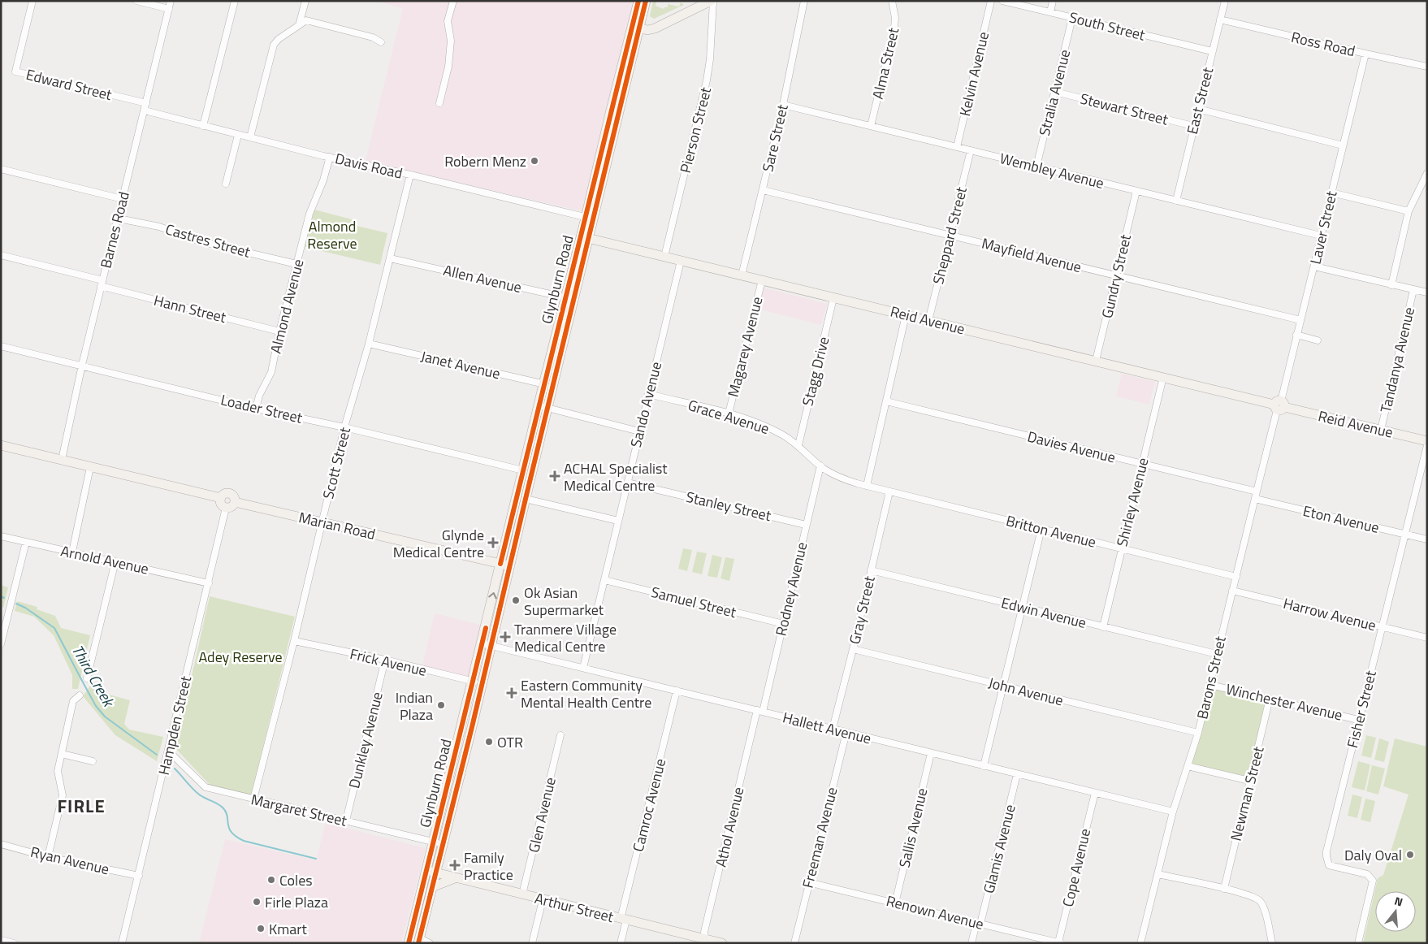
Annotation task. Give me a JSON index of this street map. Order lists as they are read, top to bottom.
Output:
{
  "streets": {
    "street": [
      "South Street",
      "Ross Road",
      "Alma Street",
      "Kelvin Avenue",
      "Edward Street",
      "Stralia Avenue",
      "East Street",
      "Stewart Street",
      "Pierson Street",
      "Sare Street",
      "Davis Road",
      "Wembley Avenue",
      "Laver Street",
      "Barnes Road",
      "Sheppard Street",
      "Castres Street",
      "Mayfield Avenue",
      "Gundry Street",
      "Allen Avenue",
      "Glynburn Road",
      "Almond Avenue",
      "Hann Street",
      "Reid Avenue",
      "Magarey Avenue",
      "Tandanya Avenue",
      "Janet Avenue",
      "Stagg Drive",
      "Sando Avenue",
      "Loader Street",
      "Grace Avenue",
      "Davies Avenue",
      "Scott Street",
      "Shirley Avenue",
      "Stanley Street",
      "Eton Avenue",
      "Marian Road",
      "Britton Avenue",
      "Arnold Avenue",
      "Rodney Avenue",
      "Samuel Street",
      "Gray Street",
      "Edwin Avenue",
      "Harrow Avenue",
      "Frick Avenue",
      "Barons Street",
      "John Avenue",
      "Winchester Avenue",
      "Fisher Street",
      "Hampden Street",
      "Hallett Avenue",
      "Dunkley Avenue",
      "Newman Street",
      "Camroc Avenue",
      "Margaret Street",
      "Glen Avenue",
      "Athol Avenue",
      "Sallis Avenue",
      "Freeman Avenue",
      "Glamis Avenue",
      "Ryan Avenue",
      "Cope Avenue",
      "Arthur Street",
      "Renown Avenue"
    ]
  },
  "crossings": [
    ["South Street", "Stralia Avenue"],
    ["South Street", "East Street"],
    ["Ross Road", "East Street"],
    ["Ross Road", "Laver Street"],
    ["Alma Street", "Wembley Avenue"],
    ["Kelvin Avenue", "Wembley Avenue"],
    ["Edward Street", "Barnes Road"],
    ["Stralia Avenue", "Stewart Street"],
    ["Stralia Avenue", "Wembley Avenue"],
    ["East Street", "Stewart Street"],
    ["East Street", "Wembley Avenue"],
    ["Pierson Street", "Reid Avenue"],
    ["Sare Street", "Wembley Avenue"],
    ["Sare Street", "Mayfield Avenue"],
    ["Sare Street", "Reid Avenue"],
    ["Davis Road", "Barnes Road"],
    ["Davis Road", "Glynburn Road"],
    ["Davis Road", "Almond Avenue"],
    ["Davis Road", "Scott Street"],
    ["Wembley Avenue", "Laver Street"],
    ["Wembley Avenue", "Sheppard Street"],
    ["Wembley Avenue", "Gundry Street"],
    ["Laver Street", "Mayfield Avenue"],
    ["Laver Street", "Reid Avenue"],
    ["Laver Street", "Barons Street"],
    ["Barnes Road", "Castres Street"],
    ["Barnes Road", "Hann Street"],
    ["Barnes Road", "Loader Street"],
    ["Sheppard Street", "Mayfield Avenue"],
    ["Sheppard Street", "Reid Avenue"],
    ["Castres Street", "Almond Avenue"],
    ["Mayfield Avenue", "Gundry Street"],
    ["Gundry Street", "Reid Avenue"],
    ["Allen Avenue", "Glynburn Road"],
    ["Allen Avenue", "Scott Street"],
    ["Glynburn Road", "Reid Avenue"],
    ["Glynburn Road", "Janet Avenue"],
    ["Glynburn Road", "Loader Street"],
    ["Glynburn Road", "Marian Road"],
    ["Glynburn Road", "Frick Avenue"],
    ["Glynburn Road", "Hallett Avenue"],
    ["Glynburn Road", "Margaret Street"],
    ["Glynburn Road", "Arthur Street"],
    ["Almond Avenue", "Hann Street"],
    ["Almond Avenue", "Loader Street"],
    ["Reid Avenue", "Magarey Avenue"],
    ["Reid Avenue", "Tandanya Avenue"],
    ["Reid Avenue", "Stagg Drive"],
    ["Reid Avenue", "Sando Avenue"],
    ["Reid Avenue", "Shirley Avenue"],
    ["Reid Avenue", "Barons Street"],
    ["Magarey Avenue", "Grace Avenue"],
    ["Janet Avenue", "Scott Street"],
    ["Stagg Drive", "Grace Avenue"],
    ["Sando Avenue", "Grace Avenue"],
    ["Sando Avenue", "Stanley Street"],
    ["Sando Avenue", "Samuel Street"],
    ["Sando Avenue", "Hallett Avenue"],
    ["Loader Street", "Scott Street"],
    ["Grace Avenue", "Britton Avenue"],
    ["Grace Avenue", "Rodney Avenue"],
    ["Davies Avenue", "Shirley Avenue"],
    ["Davies Avenue", "Eton Avenue"],
    ["Davies Avenue", "Barons Street"],
    ["Scott Street", "Marian Road"],
    ["Scott Street", "Frick Avenue"],
    ["Scott Street", "Margaret Street"],
    ["Shirley Avenue", "Britton Avenue"],
    ["Shirley Avenue", "Edwin Avenue"],
    ["Stanley Street", "Rodney Avenue"],
    ["Eton Avenue", "Barons Street"],
    ["Eton Avenue", "Fisher Street"],
    ["Marian Road", "Hampden Street"],
    ["Britton Avenue", "Gray Street"],
    ["Britton Avenue", "Barons Street"],
    ["Arnold Avenue", "Hampden Street"],
    ["Rodney Avenue", "Samuel Street"],
    ["Rodney Avenue", "Hallett Avenue"],
    ["Rodney Avenue", "Athol Avenue"],
    ["Gray Street", "Edwin Avenue"],
    ["Gray Street", "John Avenue"],
    ["Gray Street", "Hallett Avenue"],
    ["Edwin Avenue", "Barons Street"],
    ["Harrow Avenue", "Barons Street"],
    ["Harrow Avenue", "Fisher Street"],
    ["Frick Avenue", "Dunkley Avenue"],
    ["Barons Street", "John Avenue"],
    ["Barons Street", "Winchester Avenue"],
    ["Barons Street", "Hallett Avenue"],
    ["Winchester Avenue", "Fisher Street"],
    ["Winchester Avenue", "Newman Street"],
    ["Hampden Street", "Margaret Street"],
    ["Hampden Street", "Ryan Avenue"],
    ["Hallett Avenue", "Camroc Avenue"],
    ["Hallett Avenue", "Athol Avenue"],
    ["Hallett Avenue", "Sallis Avenue"],
    ["Hallett Avenue", "Freeman Avenue"],
    ["Hallett Avenue", "Glamis Avenue"],
    ["Hallett Avenue", "Cope Avenue"],
    ["Dunkley Avenue", "Margaret Street"],
    ["Camroc Avenue", "Arthur Street"],
    ["Glen Avenue", "Arthur Street"],
    ["Athol Avenue", "Arthur Street"],
    ["Sallis Avenue", "Renown Avenue"],
    ["Freeman Avenue", "Renown Avenue"],
    ["Glamis Avenue", "Renown Avenue"],
    ["Cope Avenue", "Renown Avenue"]
  ],
  "districts": ["FIRLE"],
  "water": ["Third Creek"],
  "parks": ["Almond Reserve", "Adey Reserve"],
  "places": {
    "other": [
      "Robern Menz",
      "Ok Asian Supermarket",
      "Indian Plaza",
      "OTR",
      "Daly Oval",
      "Coles",
      "Firle Plaza",
      "Kmart"
    ],
    "health": [
      "ACHAL Specialist Medical Centre",
      "Glynde Medical Centre",
      "Tranmere Village Medical Centre",
      "Eastern Community Mental Health Centre",
      "Family Practice"
    ]
  },
  "north": "top"
}
